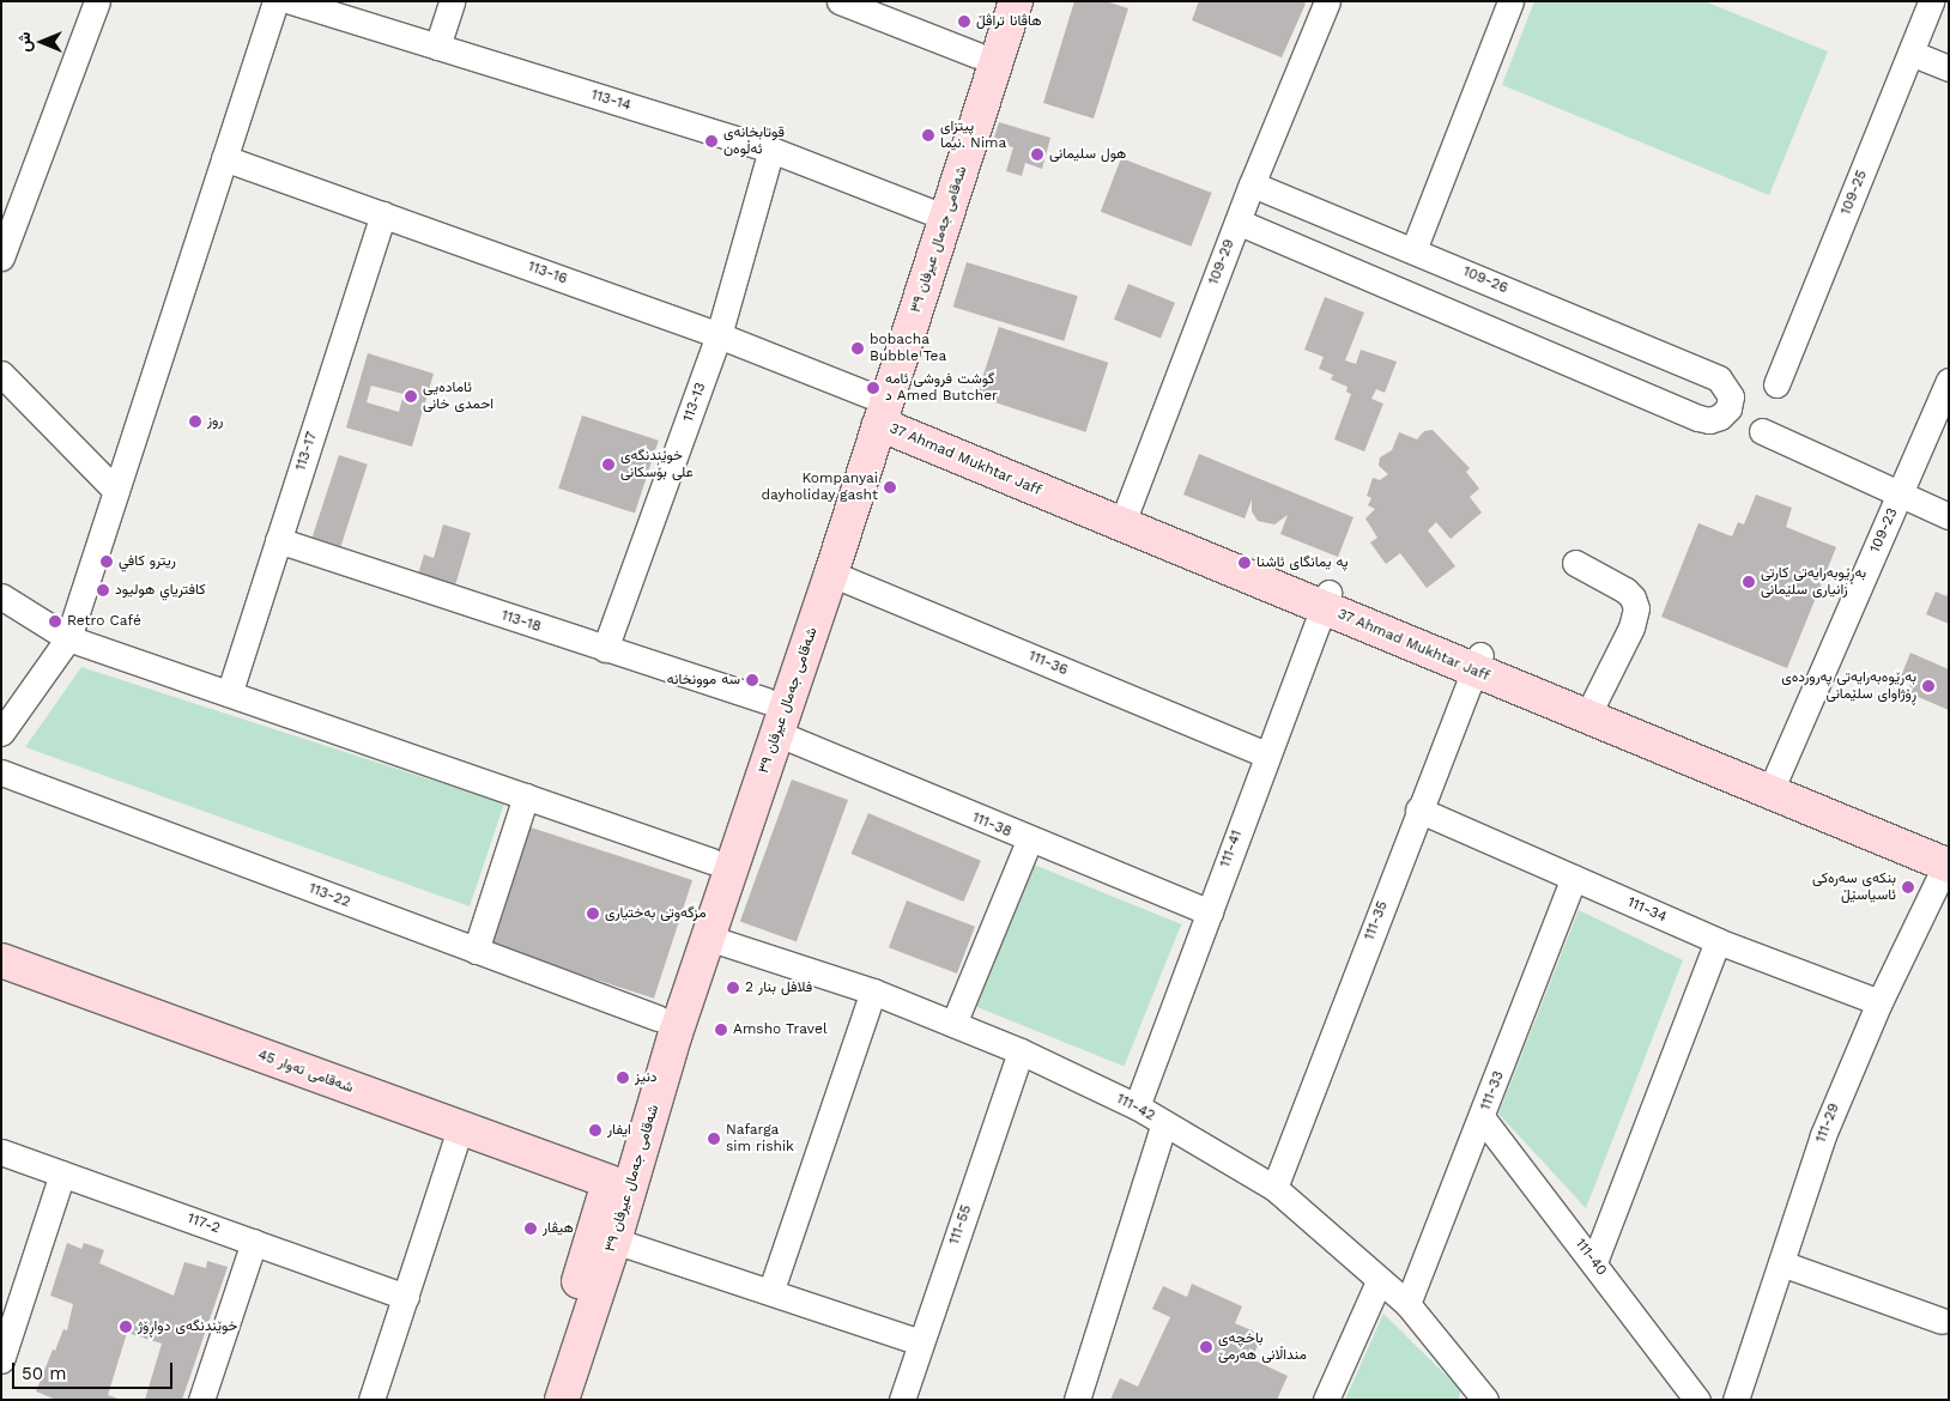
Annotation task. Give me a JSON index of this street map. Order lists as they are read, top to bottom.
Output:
{
  "streets": {
    "main road": ["شەقامی جەمال عیرفان ٣٩", "37 Ahmad Mukhtar Jaff", "شەقامی تەوار 45"],
    "street": [
      "113-14",
      "109-25",
      "109-29",
      "113-16",
      "109-26",
      "113-13",
      "113-17",
      "109-23",
      "113-18",
      "111-36",
      "111-38",
      "111-41",
      "113-22",
      "111-34",
      "111-35",
      "111-33",
      "111-42",
      "111-29",
      "117-2",
      "111-55",
      "111-40"
    ]
  },
  "crossings": [
    ["113-14", "شەقامی جەمال عیرفان ٣٩"],
    ["113-14", "113-13"],
    ["شەقامی جەمال عیرفان ٣٩", "113-16"],
    ["شەقامی جەمال عیرفان ٣٩", "37 Ahmad Mukhtar Jaff"],
    ["شەقامی جەمال عیرفان ٣٩", "113-18"],
    ["شەقامی جەمال عیرفان ٣٩", "111-36"],
    ["شەقامی جەمال عیرفان ٣٩", "111-38"],
    ["شەقامی جەمال عیرفان ٣٩", "113-22"],
    ["شەقامی جەمال عیرفان ٣٩", "شەقامی تەوار 45"],
    ["شەقامی جەمال عیرفان ٣٩", "111-42"],
    ["109-29", "109-26"],
    ["109-29", "37 Ahmad Mukhtar Jaff"],
    ["113-16", "113-13"],
    ["113-16", "113-17"],
    ["113-16", "37 Ahmad Mukhtar Jaff"],
    ["113-13", "113-18"],
    ["113-17", "113-18"],
    ["37 Ahmad Mukhtar Jaff", "109-23"],
    ["37 Ahmad Mukhtar Jaff", "111-41"],
    ["37 Ahmad Mukhtar Jaff", "111-35"],
    ["37 Ahmad Mukhtar Jaff", "111-29"],
    ["111-36", "111-41"],
    ["111-38", "111-41"],
    ["111-41", "111-42"],
    ["111-34", "111-35"],
    ["111-34", "111-33"],
    ["111-34", "111-29"],
    ["111-35", "111-42"],
    ["111-33", "111-42"],
    ["111-33", "111-40"],
    ["111-42", "111-55"]
  ],
  "places": [
    "هاڤانا تراڤڵ",
    "پیتزای نیما. Nima",
    "قوتابخانەی ئەڵوەن",
    "هول سليمانى",
    "bobacha Bubble Tea",
    "گوشت فروشی ئامه د Amed Butcher",
    "ئامادەیی احمدی خانی",
    "روز",
    "خوێندنگەی علی بۆسکانی",
    "Kompanyai dayholiday gasht",
    "ريترو كافي",
    "په یمانگای ئاشنا",
    "بەڕێوبەرایەتی کارتی زانیاری سلێمانی",
    "كافترياي هوليود",
    "Retro Café",
    "سه موونخانه",
    "بەڕێوەبەرایەتی پەروردەی ڕۆژاوای سلێمانی",
    "بنکەی سەرەکی ئاسیاسێڵ",
    "مزگەوتی بەختیاری",
    "فلافل بنار 2",
    "Amsho Travel",
    "دنيز",
    "ايفار",
    "Nafarga sim rishik",
    "هيڤار",
    "خوێندنگەی دواڕۆژ",
    "باخچەی منداڵانی هەرمێ"
  ],
  "scale_bar": "50 m",
  "north": "left"
}
